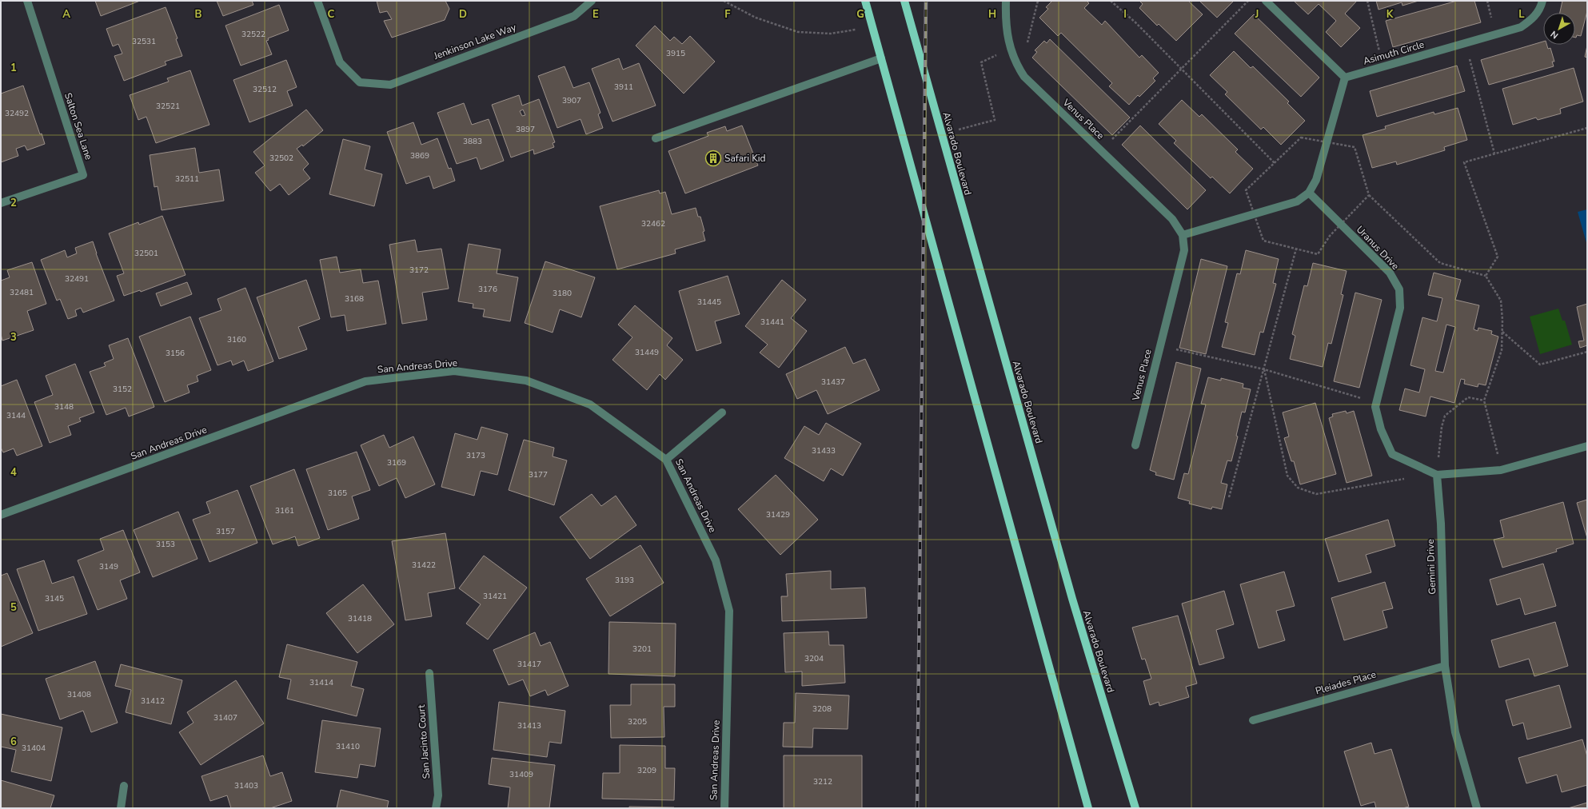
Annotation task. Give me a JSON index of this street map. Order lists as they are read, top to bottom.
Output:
{
  "streets": {
    "main road": ["Alvarado Boulevard"],
    "street": [
      "Jenkinson Lake Way",
      "Asimuth Circle",
      "Venus Place",
      "Salton Sea Lane",
      "Uranus Drive",
      "San Andreas Drive",
      "Gemini Drive",
      "Pleiades Place",
      "San Jacinto Court"
    ]
  },
  "crossings": [
    ["Uranus Drive", "Gemini Drive"],
    ["Gemini Drive", "Pleiades Place"]
  ],
  "places": {
    "building": ["Safari Kid"]
  },
  "house_numbers": [
    "32522",
    "32531",
    "3915",
    "3911",
    "32512",
    "3907",
    "32521",
    "32492",
    "3897",
    "3883",
    "3869",
    "32502",
    "32511",
    "32462",
    "32501",
    "3172",
    "32491",
    "3176",
    "32481",
    "3180",
    "3168",
    "31445",
    "31441",
    "3160",
    "31449",
    "3156",
    "31437",
    "3152",
    "3148",
    "3144",
    "31433",
    "3173",
    "3169",
    "3177",
    "3165",
    "3161",
    "31429",
    "3157",
    "3153",
    "31422",
    "3149",
    "3193",
    "31421",
    "3145",
    "31418",
    "3201",
    "3204",
    "31417",
    "31414",
    "31408",
    "31412",
    "3208",
    "31407",
    "3205",
    "31413",
    "31410",
    "31404",
    "3209",
    "31409",
    "3212",
    "31403"
  ],
  "north": "bottom left",
  "grid": {
    "columns": [
      "A",
      "B",
      "C",
      "D",
      "E",
      "F",
      "G",
      "H",
      "I",
      "J",
      "K",
      "L"
    ],
    "rows": [
      "1",
      "2",
      "3",
      "4",
      "5",
      "6"
    ]
  }
}
